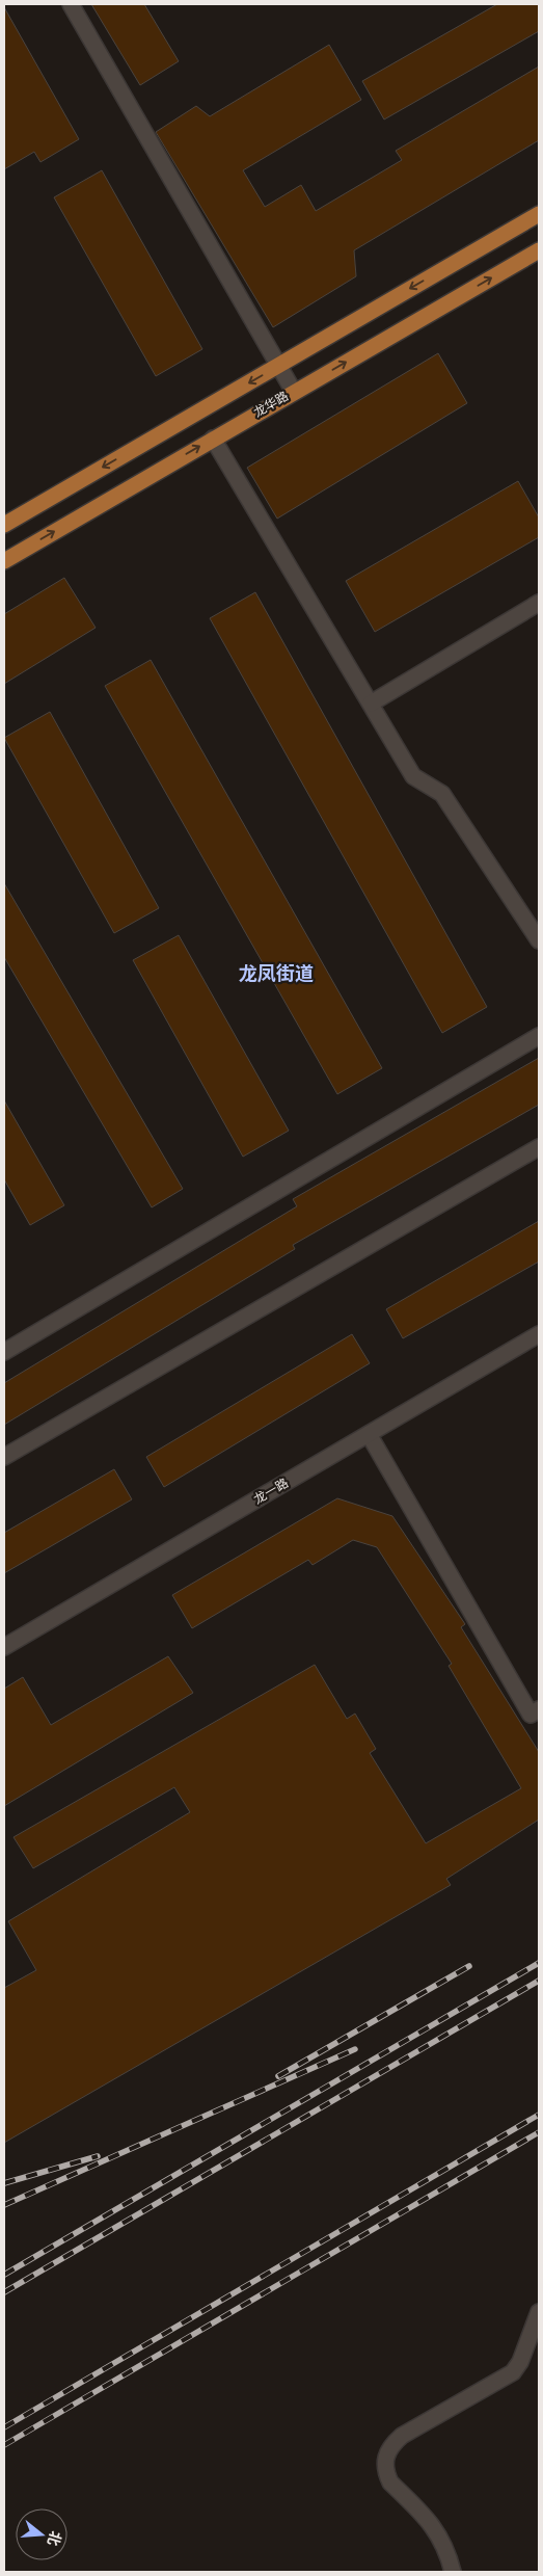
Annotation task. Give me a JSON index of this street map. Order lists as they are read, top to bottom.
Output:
{
  "streets": {
    "main road": ["龙华路"],
    "street": ["龙一路"]
  },
  "districts": ["龙凤街道"],
  "north": "right"
}
